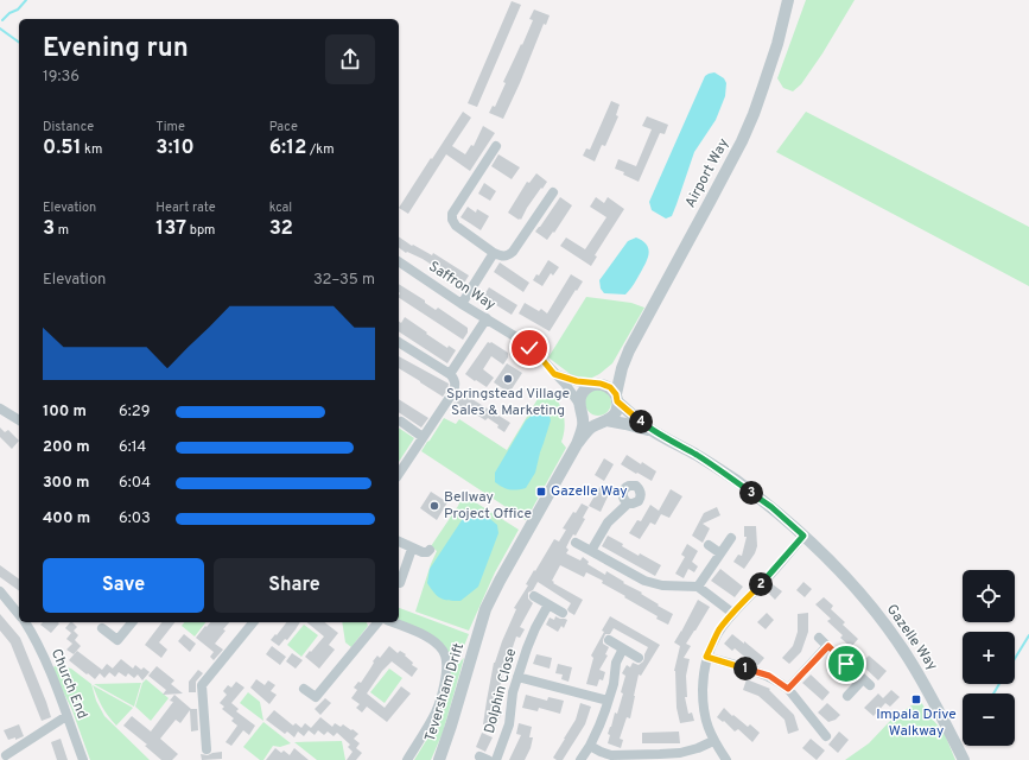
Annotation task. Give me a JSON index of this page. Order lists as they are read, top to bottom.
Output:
{
  "streets": {
    "street": [
      "Airport Way",
      "Saffron Way",
      "Gazelle Way",
      "Church End",
      "Dolphin Close",
      "Teversham Drift"
    ]
  },
  "crossings": [
    ["Airport Way", "Saffron Way"],
    ["Airport Way", "Gazelle Way"],
    ["Saffron Way", "Gazelle Way"]
  ],
  "places": {
    "other": ["Springstead Village Sales & Marketing", "Bellway Project Office"],
    "transit": ["Gazelle Way", "Impala Drive Walkway"]
  },
  "page": {
    "heading": ["Evening run", "19:36"],
    "stats": [
      ["Distance", "0.51 km"],
      ["Time", "3:10"],
      ["Pace", "6:12 /km"],
      ["Elevation", "3 m"],
      ["Heart rate", "137 bpm"],
      ["kcal", "32"]
    ],
    "chart": ["Elevation", "32–35 m"],
    "list": [
      {
        "name": "100 m",
        "note": "6:29"
      },
      {
        "name": "200 m",
        "note": "6:14"
      },
      {
        "name": "300 m",
        "note": "6:04"
      },
      {
        "name": "400 m",
        "note": "6:03"
      }
    ],
    "pins": [
      "4",
      "3",
      "2",
      "1"
    ],
    "buttons": ["Save", "Share"],
    "map_buttons": ["+", "−"]
  }
}
